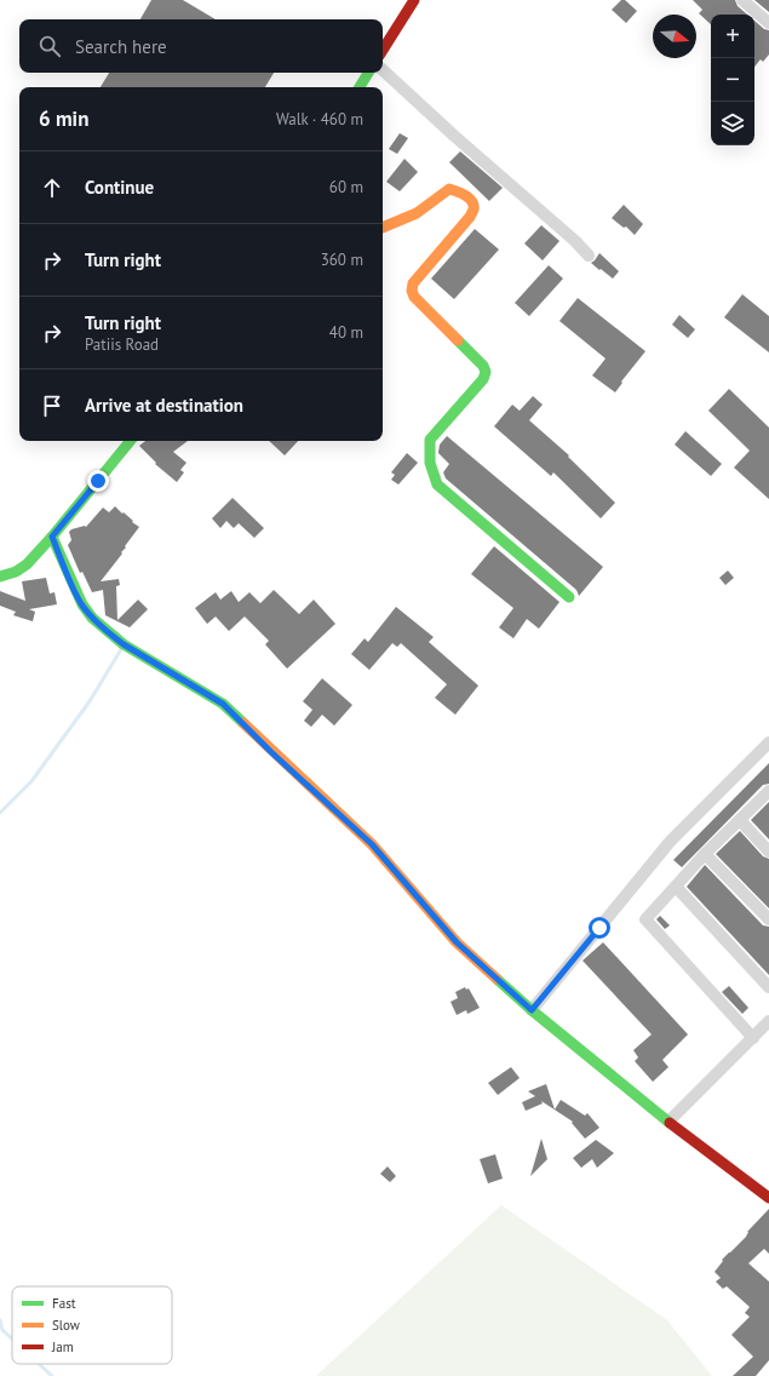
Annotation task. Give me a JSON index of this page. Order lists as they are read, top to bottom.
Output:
{
  "legend": ["Fast", "Slow", "Jam"],
  "north": "right",
  "page": {
    "map_buttons": ["+", "−"],
    "search": "Search here",
    "heading": ["6 min", "Walk · 460 m"],
    "list": [
      ["Continue", "60 m"],
      ["Turn right", "360 m"],
      ["Turn right", "Patiis Road", "40 m"],
      "Arrive at destination"
    ]
  }
}
